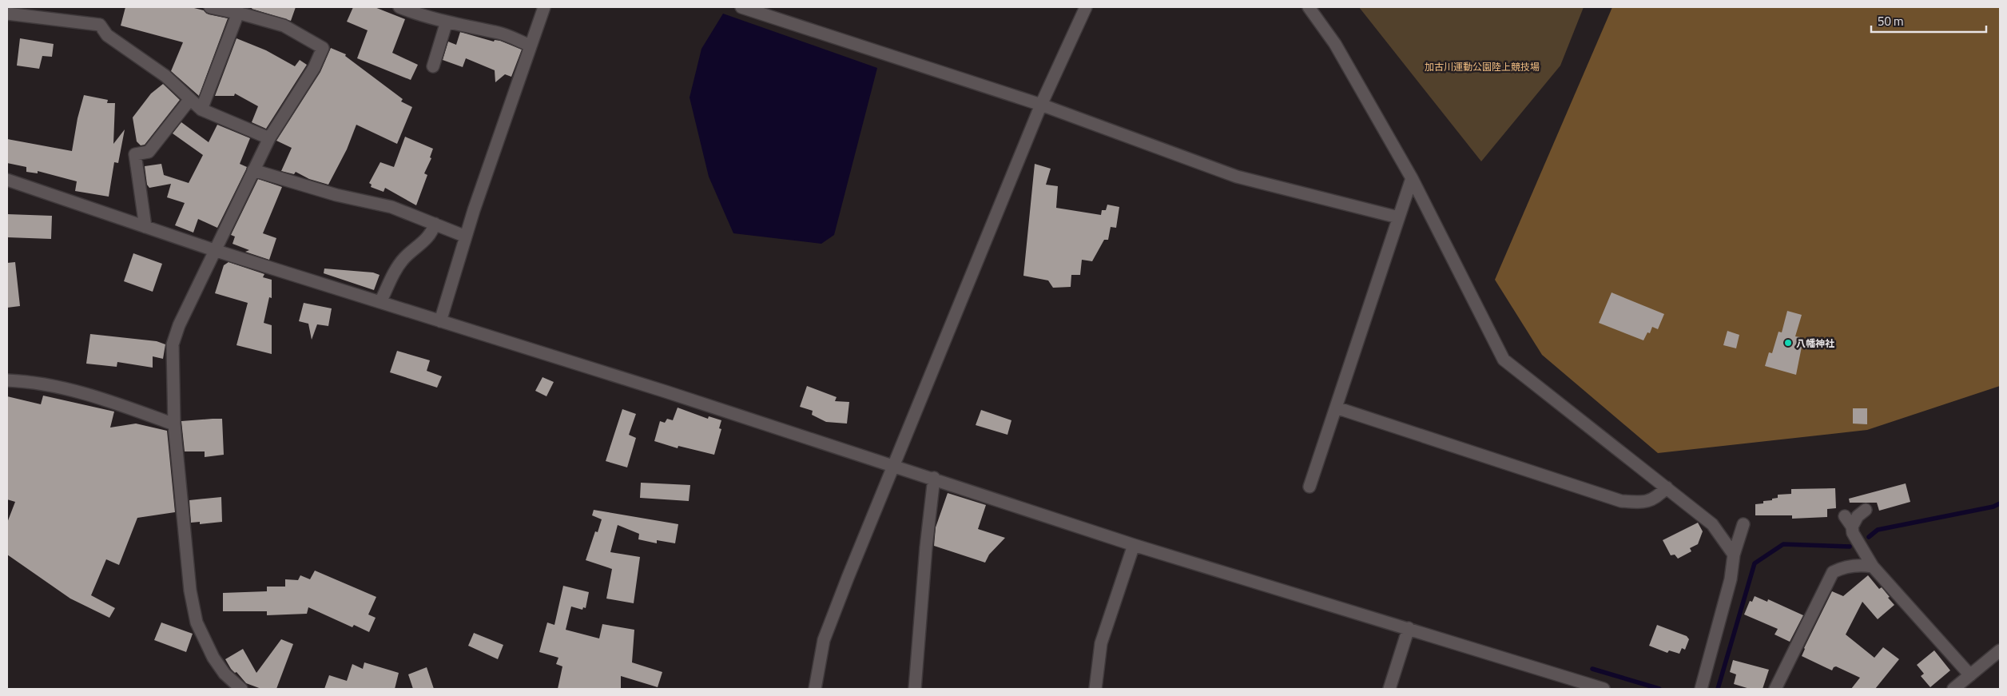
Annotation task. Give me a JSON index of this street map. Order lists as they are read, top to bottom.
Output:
{
  "parks": ["加古川運動公園陸上競技場"],
  "places": ["八幡神社"],
  "scale_bar": "50 m"
}
